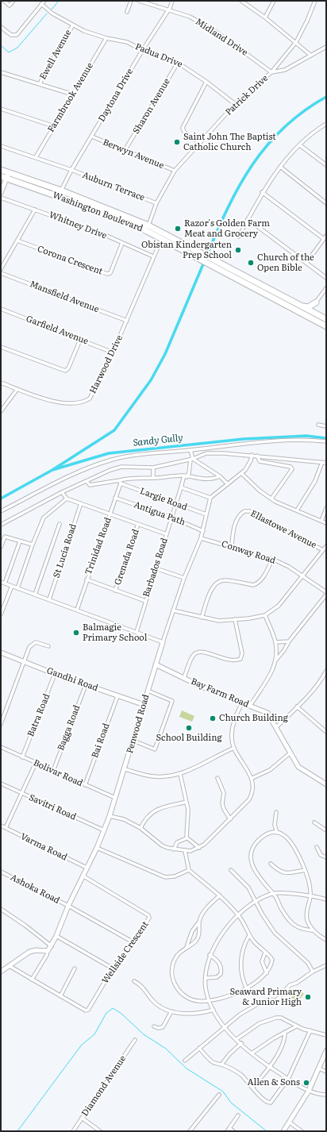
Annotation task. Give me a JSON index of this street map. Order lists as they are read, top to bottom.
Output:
{
  "streets": {
    "highway": ["Washington Boulevard"],
    "street": [
      "Midland Drive",
      "Ewell Avenue",
      "Padua Drive",
      "Daytona Drive",
      "Patrick Drive",
      "Farmbrook Avenue",
      "Sharon Avenue",
      "Berwyn Avenue",
      "Auburn Terrace",
      "Whitney Drive",
      "Corona Crescent",
      "Mansfield Avenue",
      "Garfield Avenue",
      "Harwood Drive",
      "Largie Road",
      "Antigua Path",
      "Ellastowe Avenue",
      "Trinidad Road",
      "St Lucia Road",
      "Conway Road",
      "Grenada Road",
      "Barbados Road",
      "Gandhi Road",
      "Bay Farm Road",
      "Batra Road",
      "Penwood Road",
      "Bagga Road",
      "Bai Road",
      "Bolivar Road",
      "Savitri Road",
      "Varma Road",
      "Ashoka Road",
      "Wellside Crescent",
      "Diamond Avenue"
    ]
  },
  "crossings": [
    ["Midland Drive", "Daytona Drive"],
    ["Midland Drive", "Patrick Drive"],
    ["Ewell Avenue", "Padua Drive"],
    ["Padua Drive", "Daytona Drive"],
    ["Padua Drive", "Patrick Drive"],
    ["Padua Drive", "Farmbrook Avenue"],
    ["Padua Drive", "Sharon Avenue"],
    ["Daytona Drive", "Berwyn Avenue"],
    ["Daytona Drive", "Auburn Terrace"],
    ["Daytona Drive", "Washington Boulevard"],
    ["Patrick Drive", "Berwyn Avenue"],
    ["Patrick Drive", "Auburn Terrace"],
    ["Patrick Drive", "Washington Boulevard"],
    ["Farmbrook Avenue", "Auburn Terrace"],
    ["Sharon Avenue", "Berwyn Avenue"],
    ["Whitney Drive", "Corona Crescent"],
    ["Whitney Drive", "Harwood Drive"],
    ["Mansfield Avenue", "Harwood Drive"],
    ["Garfield Avenue", "Harwood Drive"],
    ["Largie Road", "Trinidad Road"],
    ["Largie Road", "Barbados Road"],
    ["Largie Road", "Penwood Road"],
    ["Antigua Path", "Trinidad Road"],
    ["Antigua Path", "Barbados Road"],
    ["Antigua Path", "Penwood Road"],
    ["Ellastowe Avenue", "Conway Road"],
    ["Conway Road", "Penwood Road"],
    ["Gandhi Road", "Batra Road"],
    ["Gandhi Road", "Penwood Road"],
    ["Gandhi Road", "Bagga Road"],
    ["Gandhi Road", "Bai Road"],
    ["Bay Farm Road", "Penwood Road"],
    ["Batra Road", "Bolivar Road"],
    ["Penwood Road", "Bolivar Road"],
    ["Penwood Road", "Savitri Road"],
    ["Penwood Road", "Varma Road"],
    ["Penwood Road", "Ashoka Road"],
    ["Penwood Road", "Wellside Crescent"],
    ["Bagga Road", "Bolivar Road"],
    ["Bai Road", "Bolivar Road"],
    ["Ashoka Road", "Wellside Crescent"]
  ],
  "water": ["Sandy Gully"],
  "places": [
    "Saint John The Baptist Catholic Church",
    "Razor's Golden Farm Meat and Grocery",
    "Obistan Kindergarten Prep School",
    "Church of the Open Bible",
    "Balmagie Primary School",
    "Church Building",
    "School Building",
    "Seaward Primary & Junior High",
    "Allen & Sons"
  ]
}
